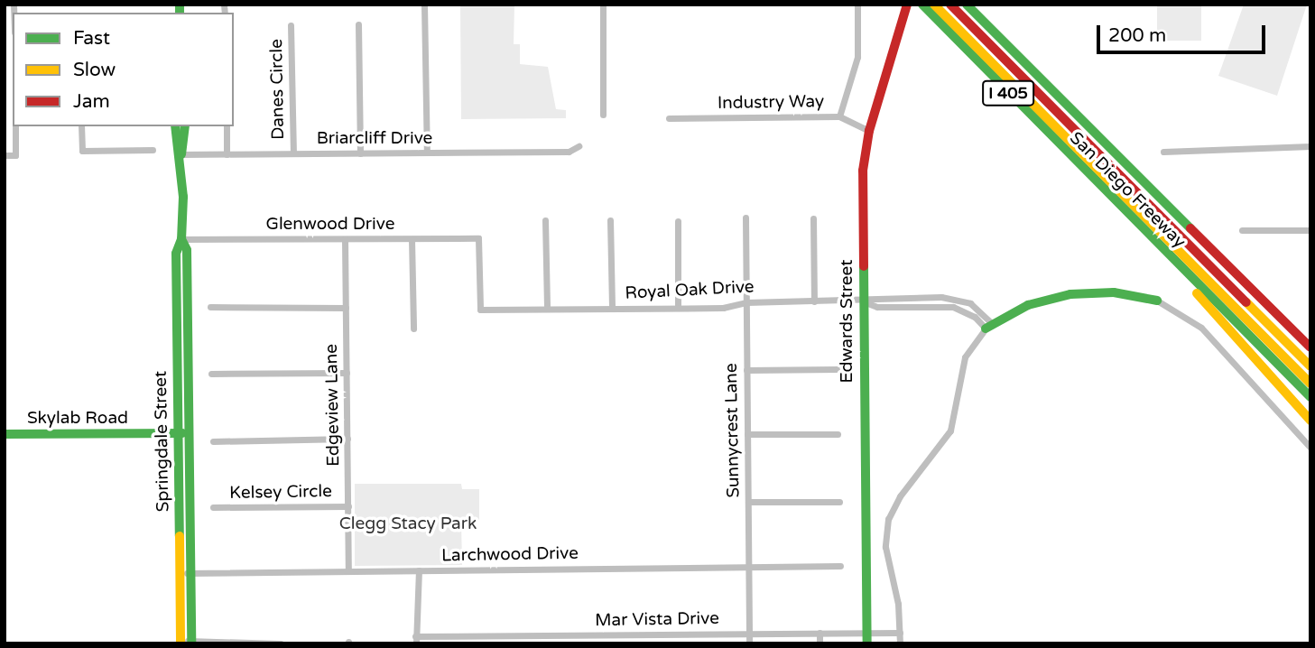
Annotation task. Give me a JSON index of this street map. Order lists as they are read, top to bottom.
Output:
{
  "streets": {
    "main road": [
      "I 405",
      "San Diego Freeway",
      "Edwards Street",
      "Skylab Road",
      "Springdale Street"
    ],
    "street": [
      "Danes Circle",
      "Industry Way",
      "Briarcliff Drive",
      "Glenwood Drive",
      "Royal Oak Drive",
      "Edgeview Lane",
      "Sunnycrest Lane",
      "Kelsey Circle",
      "Larchwood Drive",
      "Mar Vista Drive"
    ]
  },
  "crossings": [
    ["Danes Circle", "Briarcliff Drive"],
    ["Industry Way", "Edwards Street"],
    ["Briarcliff Drive", "Springdale Street"],
    ["Glenwood Drive", "Royal Oak Drive"],
    ["Glenwood Drive", "Edgeview Lane"],
    ["Glenwood Drive", "Springdale Street"],
    ["Royal Oak Drive", "Edwards Street"],
    ["Royal Oak Drive", "Sunnycrest Lane"],
    ["Edwards Street", "Mar Vista Drive"],
    ["Edgeview Lane", "Kelsey Circle"],
    ["Edgeview Lane", "Larchwood Drive"],
    ["Skylab Road", "Springdale Street"],
    ["Sunnycrest Lane", "Larchwood Drive"],
    ["Sunnycrest Lane", "Mar Vista Drive"],
    ["Springdale Street", "Larchwood Drive"]
  ],
  "parks": ["Clegg Stacy Park"],
  "legend": ["Fast", "Slow", "Jam"],
  "scale_bar": "200 m"
}
